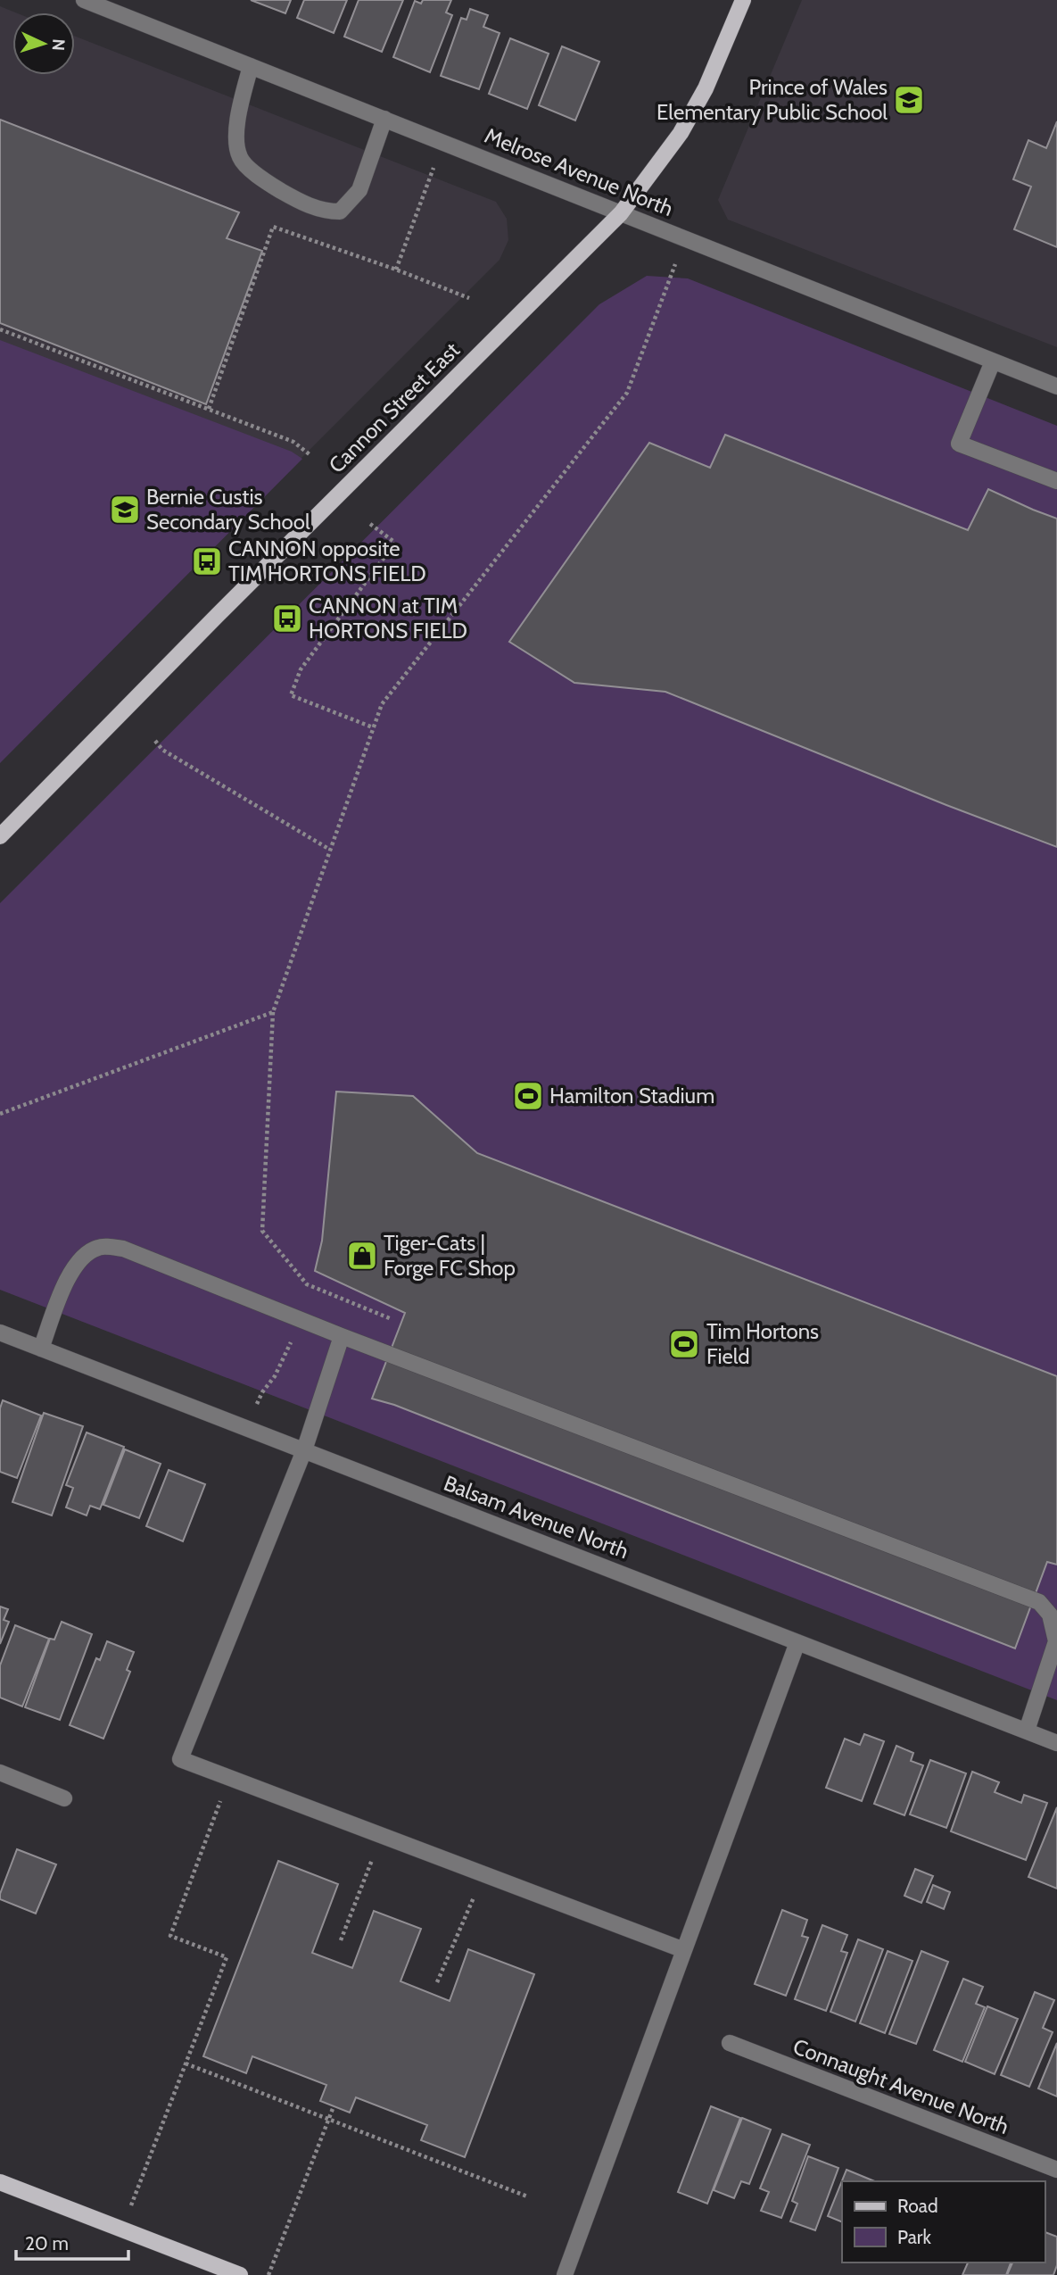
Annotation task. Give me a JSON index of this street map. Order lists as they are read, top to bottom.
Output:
{
  "streets": {
    "main road": ["Cannon Street East"],
    "street": ["Melrose Avenue North", "Balsam Avenue North", "Connaught Avenue North"]
  },
  "crossings": [
    ["Melrose Avenue North", "Cannon Street East"]
  ],
  "places": {
    "school or university": ["Prince of Wales Elementary Public School", "Bernie Custis Secondary School"],
    "bus stop": ["CANNON opposite TIM HORTONS FIELD", "CANNON at TIM HORTONS FIELD"],
    "sports": ["Hamilton Stadium", "Tim Hortons Field"],
    "shop": ["Tiger-Cats | Forge FC Shop"]
  },
  "legend": ["Road", "Park"],
  "scale_bar": "20 m",
  "north": "right"
}
